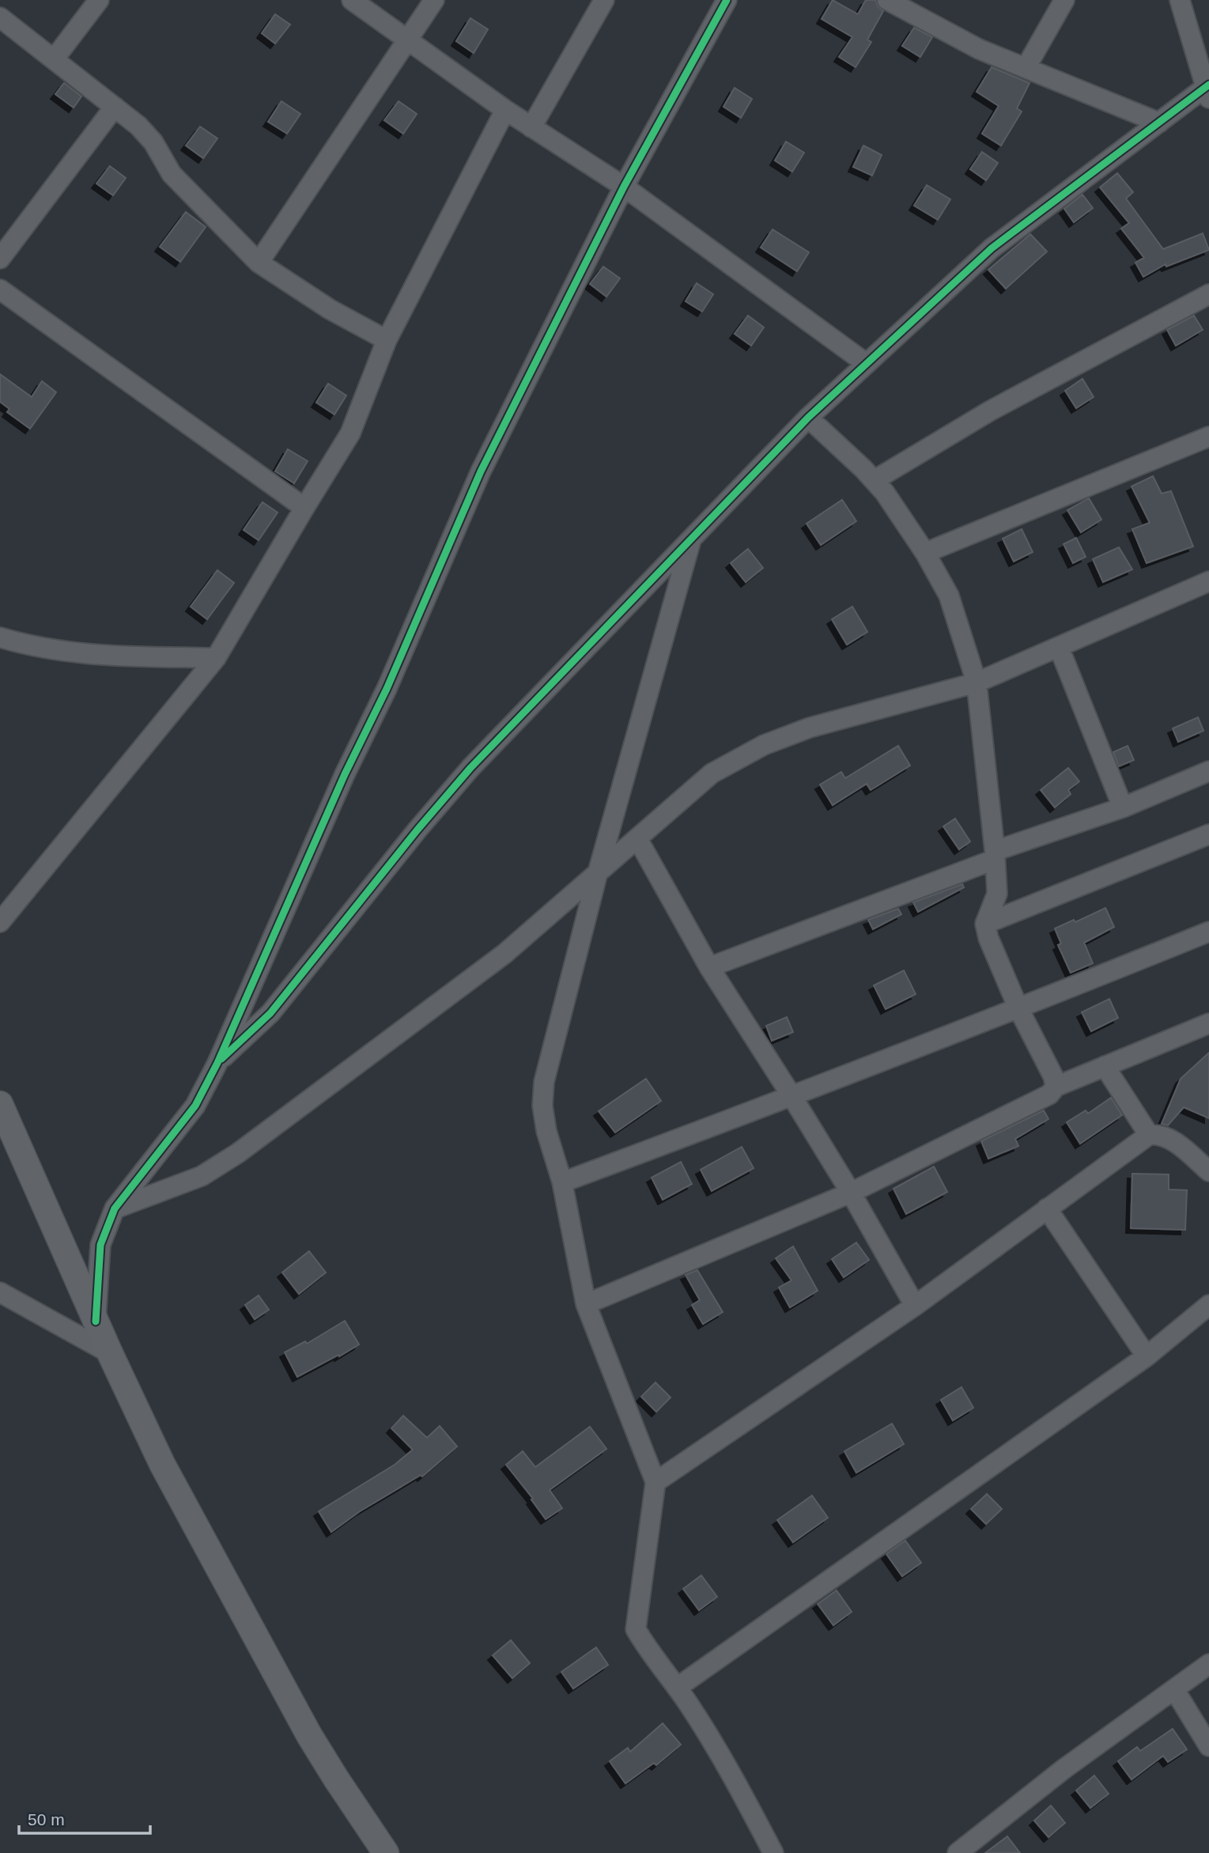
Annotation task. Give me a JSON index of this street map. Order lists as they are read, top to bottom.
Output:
{
  "scale_bar": "50 m"
}
